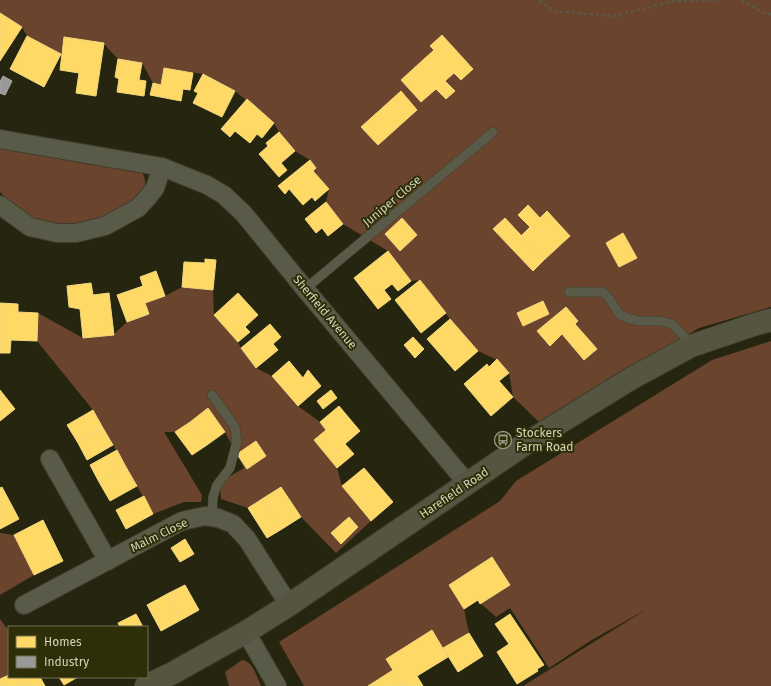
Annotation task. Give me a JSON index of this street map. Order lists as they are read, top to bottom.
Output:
{
  "streets": {
    "street": ["Sherfield Avenue", "Harefield Road", "Malm Close"],
    "lane": ["Juniper Close"]
  },
  "crossings": [
    ["Juniper Close", "Sherfield Avenue"],
    ["Sherfield Avenue", "Harefield Road"],
    ["Harefield Road", "Malm Close"]
  ],
  "places": {
    "bus stop": ["Stockers Farm Road"]
  },
  "legend": ["Homes", "Industry"]
}
